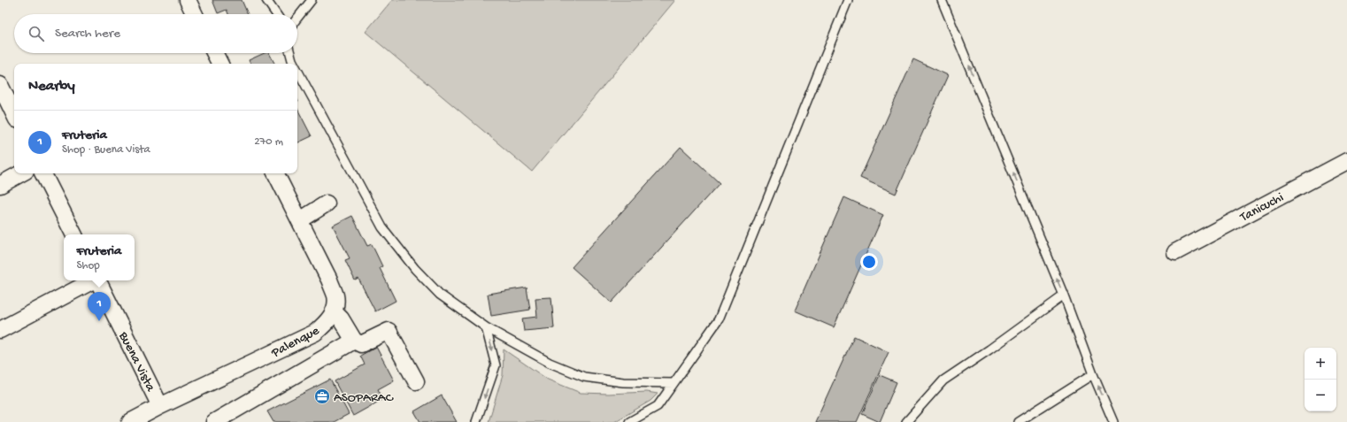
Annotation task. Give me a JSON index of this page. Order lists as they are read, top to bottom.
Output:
{
  "streets": {
    "street": ["Tanicuchi", "Palenque", "Buena Vista"]
  },
  "crossings": [
    ["Palenque", "Buena Vista"]
  ],
  "places": {
    "office": ["ASOPARAC"]
  },
  "page": {
    "search": "Search here",
    "heading": "Nearby",
    "list": [
      {
        "mark": "1",
        "name": "Fruteria",
        "note": "Shop · Buena Vista",
        "value": "270 m"
      }
    ],
    "popup": ["Fruteria", "Shop"],
    "pins": "1",
    "map_buttons": ["+", "−"]
  }
}
